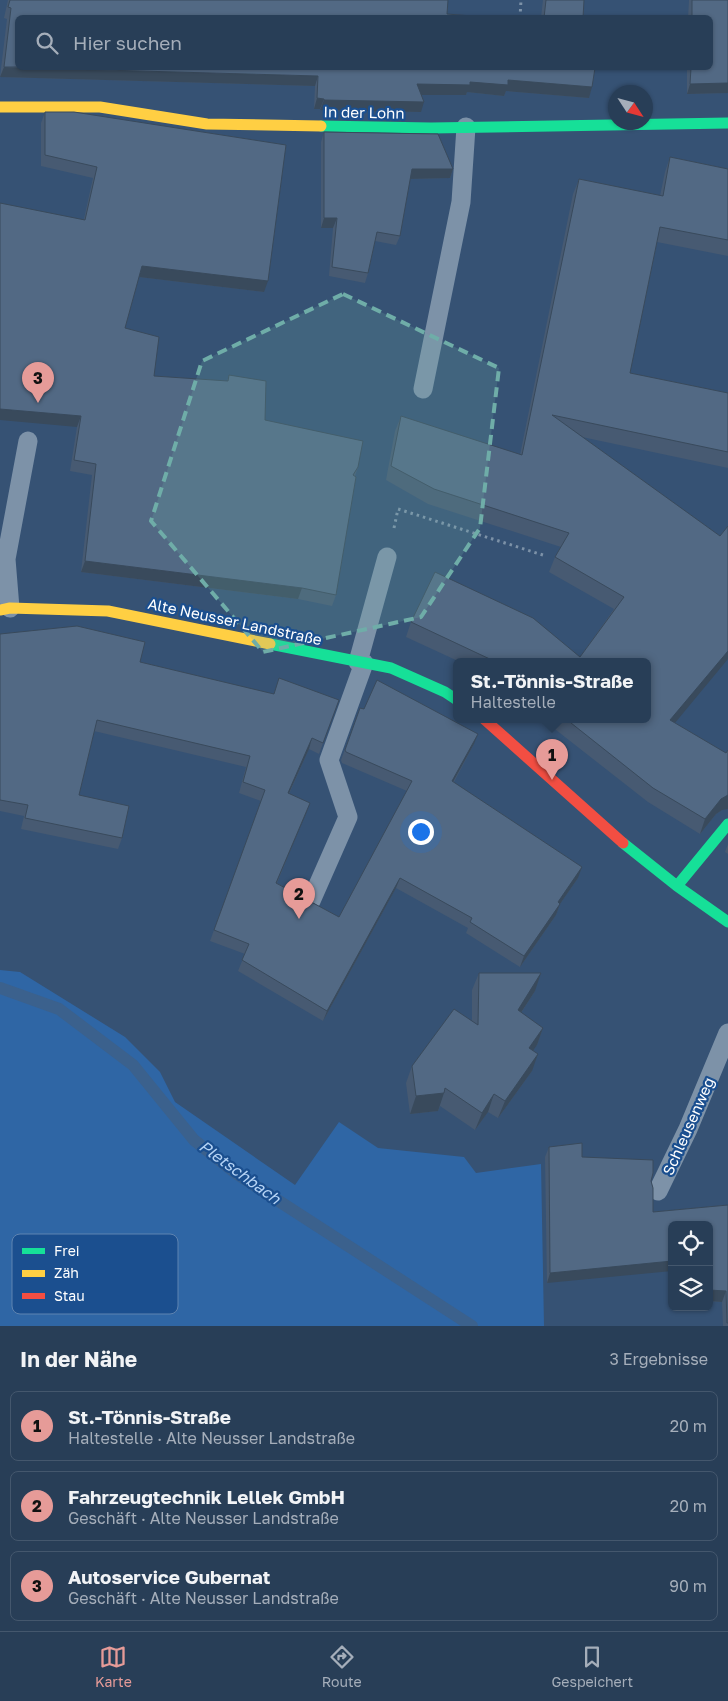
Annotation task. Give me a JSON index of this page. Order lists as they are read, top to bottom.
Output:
{
  "streets": {
    "main road": ["In der Lohn", "Alte Neusser Landstraße"],
    "lane": ["Schleusenweg"]
  },
  "water": ["Pletschbach"],
  "legend": ["Frei", "Zäh", "Stau"],
  "north": "bottom right",
  "page": {
    "search": "Hier suchen",
    "pins": ["3", "1", "2"],
    "popup": ["St.-Tönnis-Straße", "Haltestelle"],
    "heading": ["In der Nähe", "3 Ergebnisse"],
    "list": [
      {
        "mark": "1",
        "name": "St.-Tönnis-Straße",
        "note": "Haltestelle · Alte Neusser Landstraße",
        "value": "20 m"
      },
      {
        "mark": "2",
        "name": "Fahrzeugtechnik Lellek GmbH",
        "note": "Geschäft · Alte Neusser Landstraße",
        "value": "20 m"
      },
      {
        "mark": "3",
        "name": "Autoservice Gubernat",
        "note": "Geschäft · Alte Neusser Landstraße",
        "value": "90 m"
      }
    ],
    "nav": ["Karte", "Route", "Gespeichert"]
  }
}
